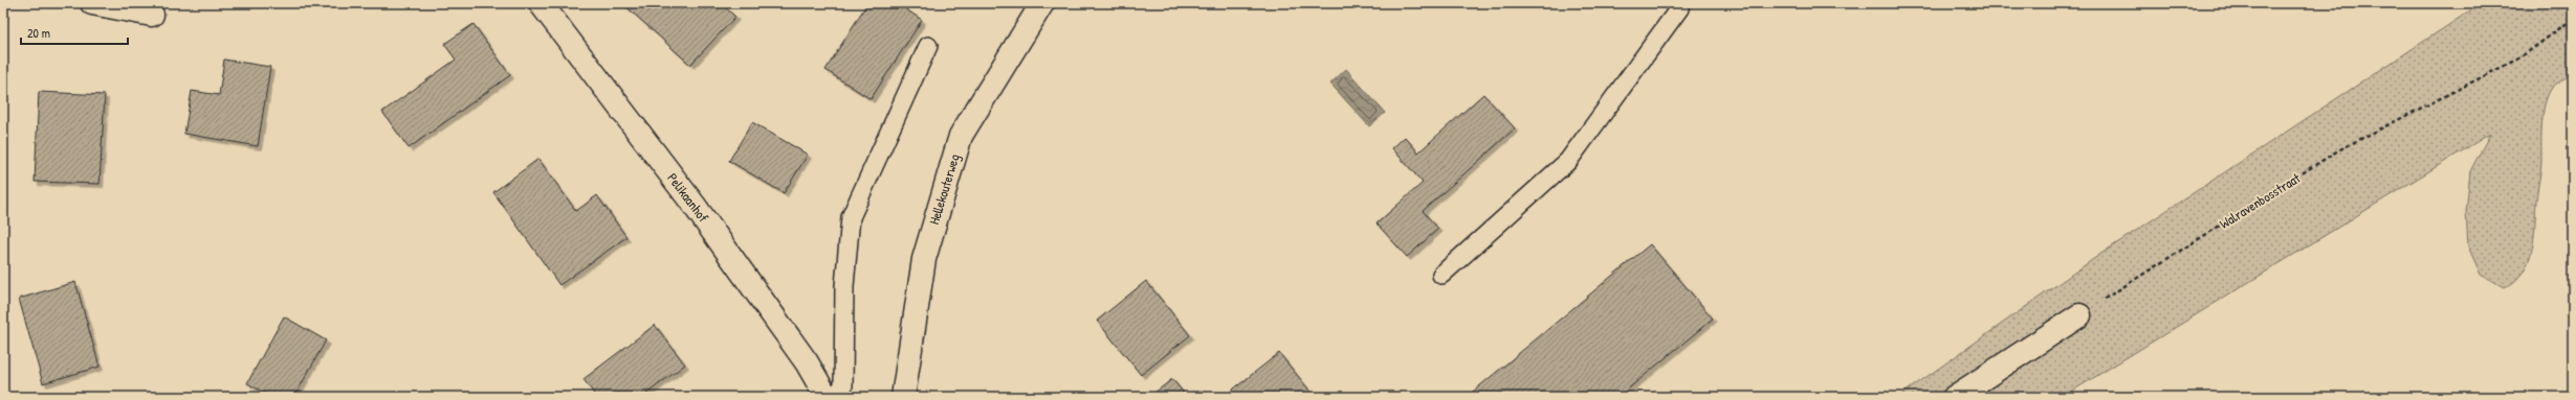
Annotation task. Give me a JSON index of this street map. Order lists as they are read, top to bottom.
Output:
{
  "streets": {
    "street": ["Hellekouterweg", "Pelikaanhof"],
    "path": ["Walravenbosstraat"]
  },
  "scale_bar": "20 m"
}
